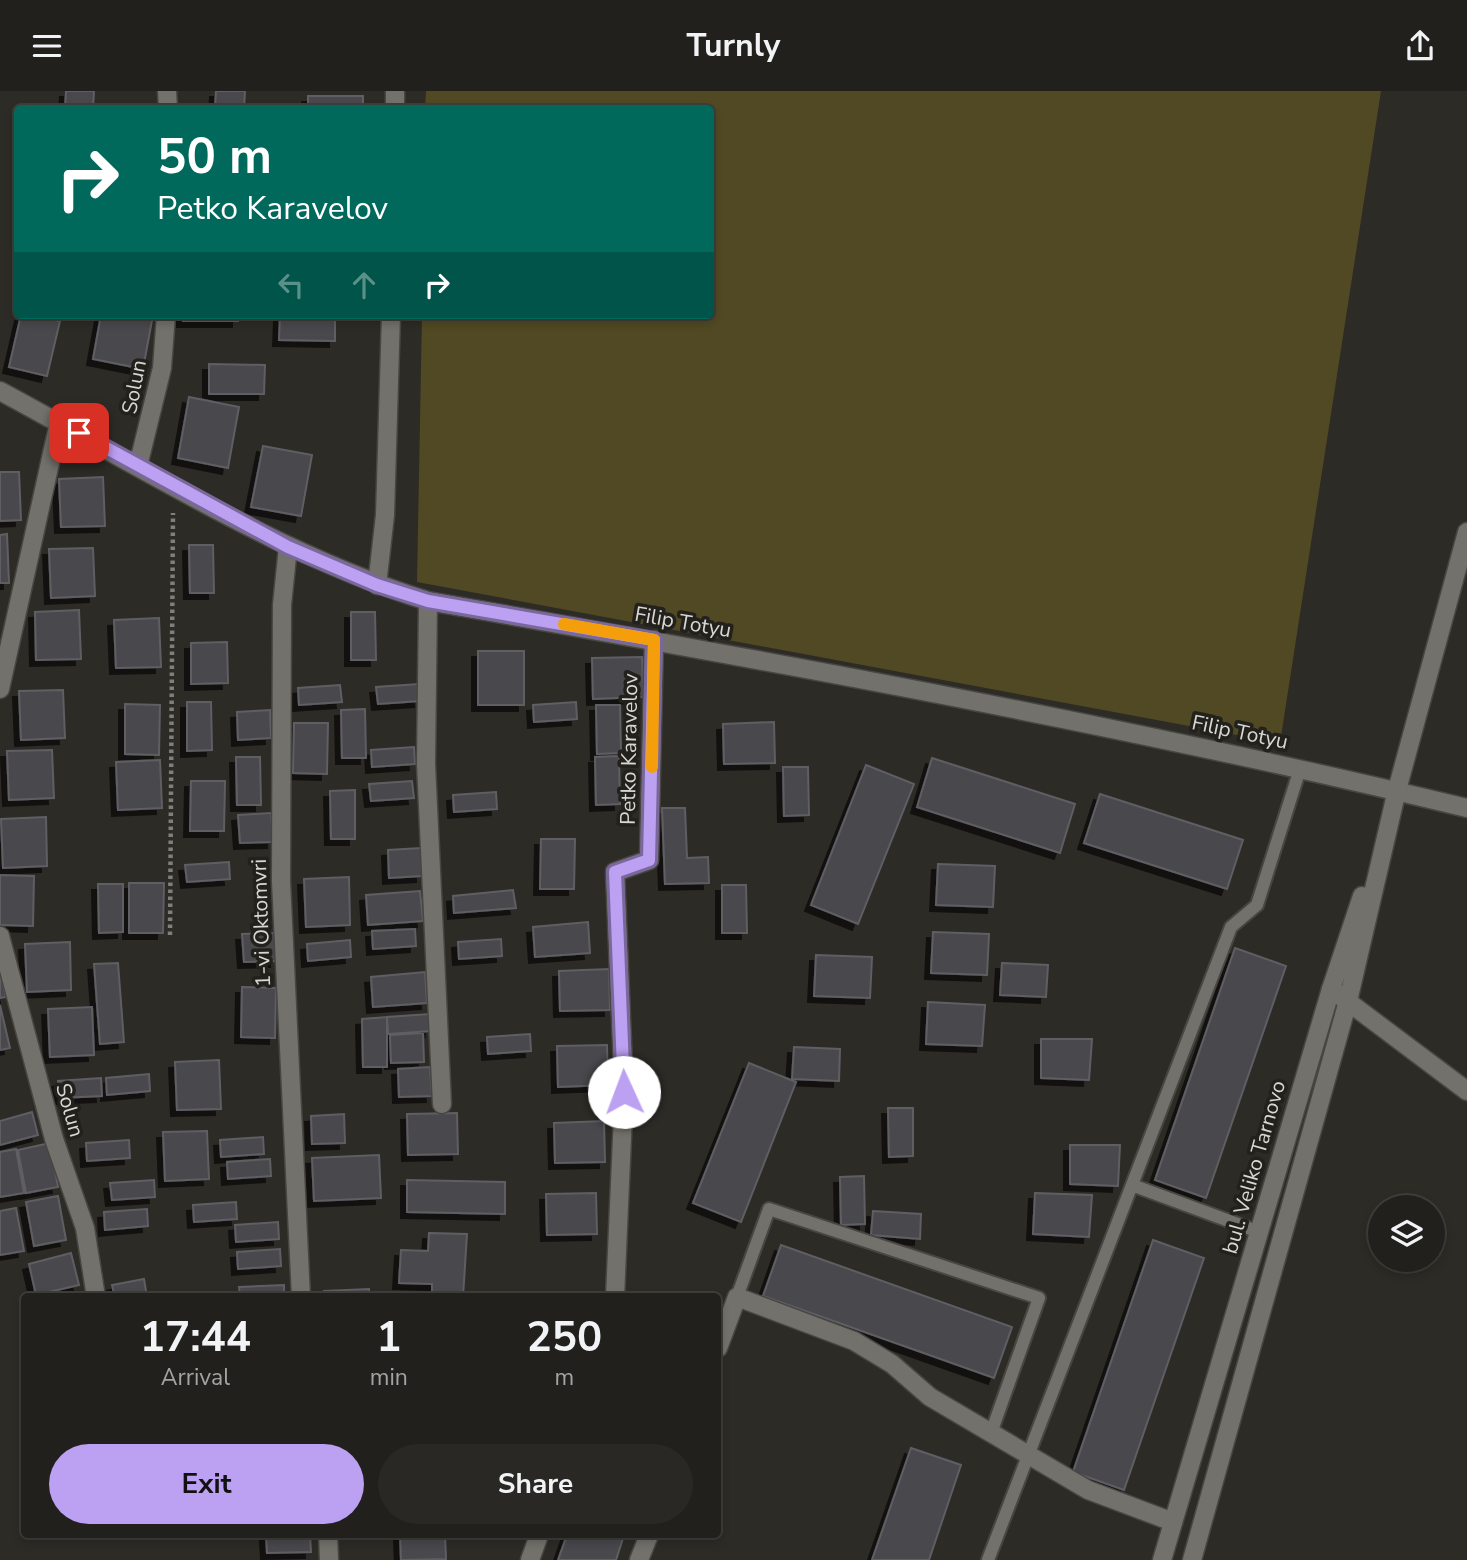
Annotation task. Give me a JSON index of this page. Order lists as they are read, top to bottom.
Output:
{
  "streets": {
    "street": [
      "Solun",
      "Filip Totyu",
      "Petko Karavelov",
      "1-vi Oktomvri",
      "bul. Veliko Tarnovo"
    ]
  },
  "crossings": [
    ["Solun", "Filip Totyu"],
    ["Filip Totyu", "Petko Karavelov"],
    ["Filip Totyu", "1-vi Oktomvri"],
    ["Filip Totyu", "bul. Veliko Tarnovo"]
  ],
  "page": {
    "header": "Turnly",
    "turn": ["50 m", "Petko Karavelov"],
    "eta": [
      "17:44",
      "Arrival",
      "1",
      "min",
      "250",
      "m"
    ],
    "buttons": ["Exit", "Share"]
  }
}
